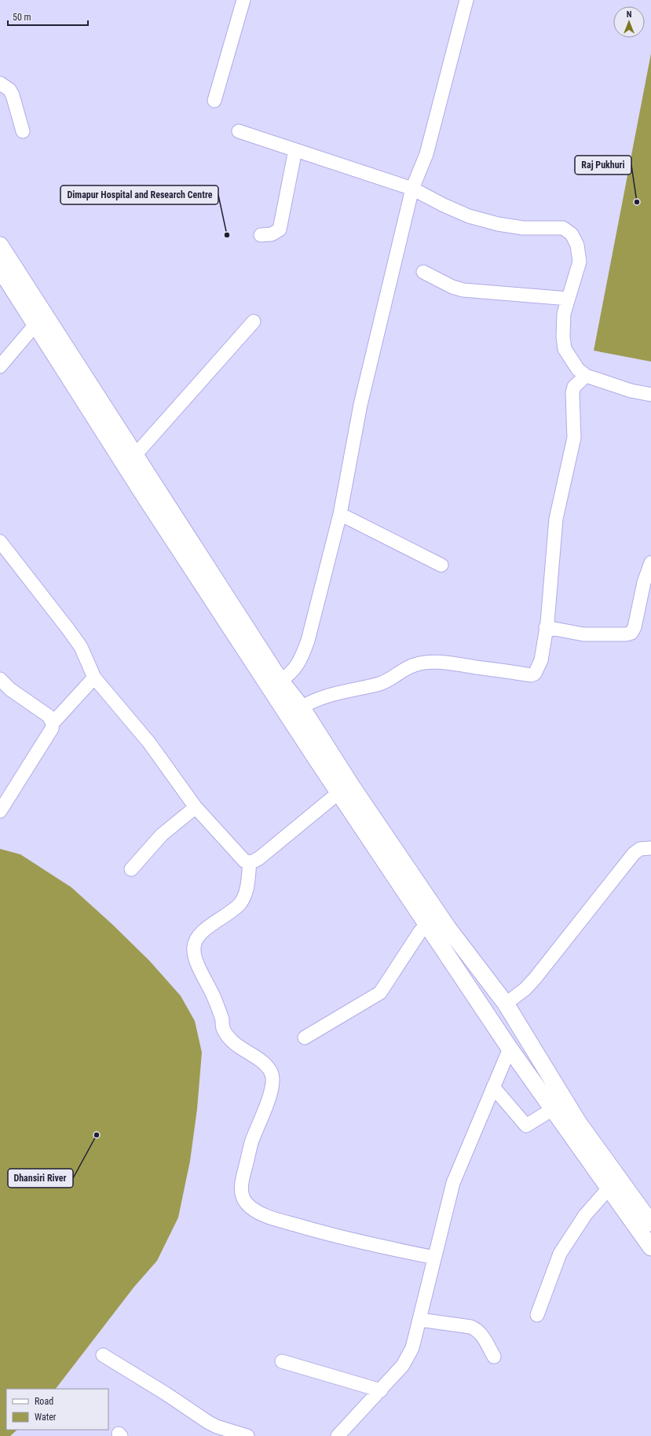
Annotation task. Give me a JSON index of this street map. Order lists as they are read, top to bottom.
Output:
{
  "places": ["Raj Pukhuri", "Dimapur Hospital and Research Centre", "Dhansiri River"],
  "legend": ["Road", "Water"],
  "scale_bar": "50 m",
  "north": "top"
}
